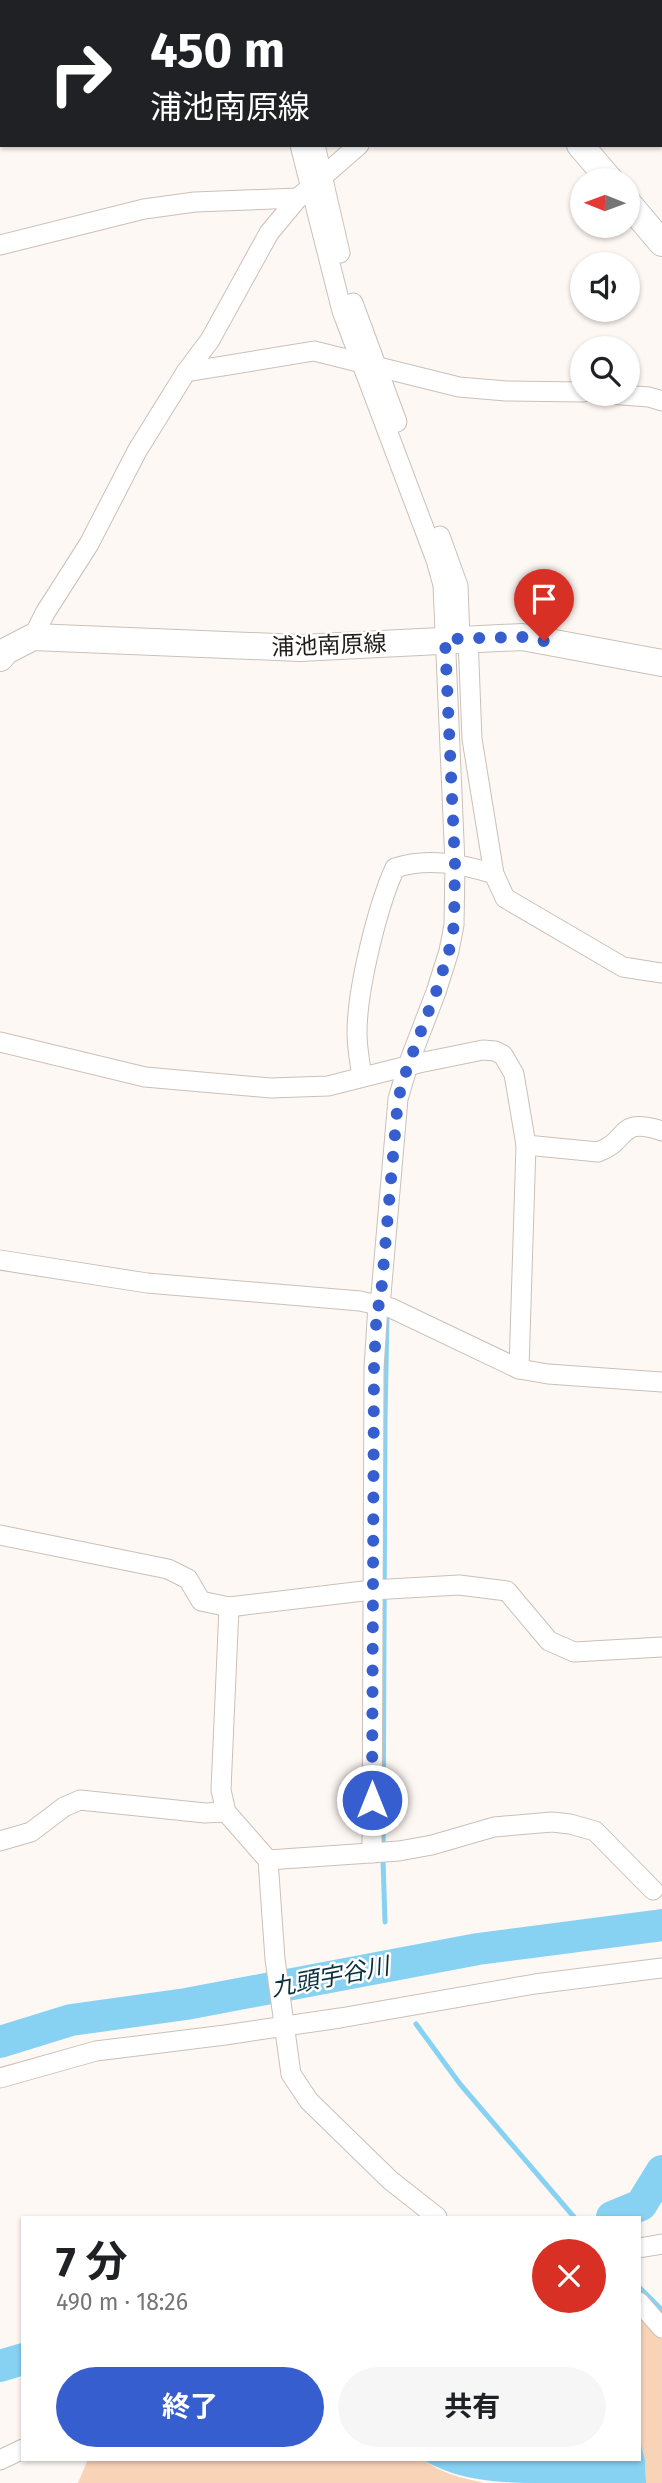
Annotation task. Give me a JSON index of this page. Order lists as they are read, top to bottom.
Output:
{
  "streets": {
    "main road": ["浦池南原線"]
  },
  "water": ["九頭宇谷川"],
  "north": "left",
  "page": {
    "turn": ["450 m", "浦池南原線"],
    "heading": ["7 分", "490 m · 18:26"],
    "buttons": ["終了", "共有"]
  }
}
